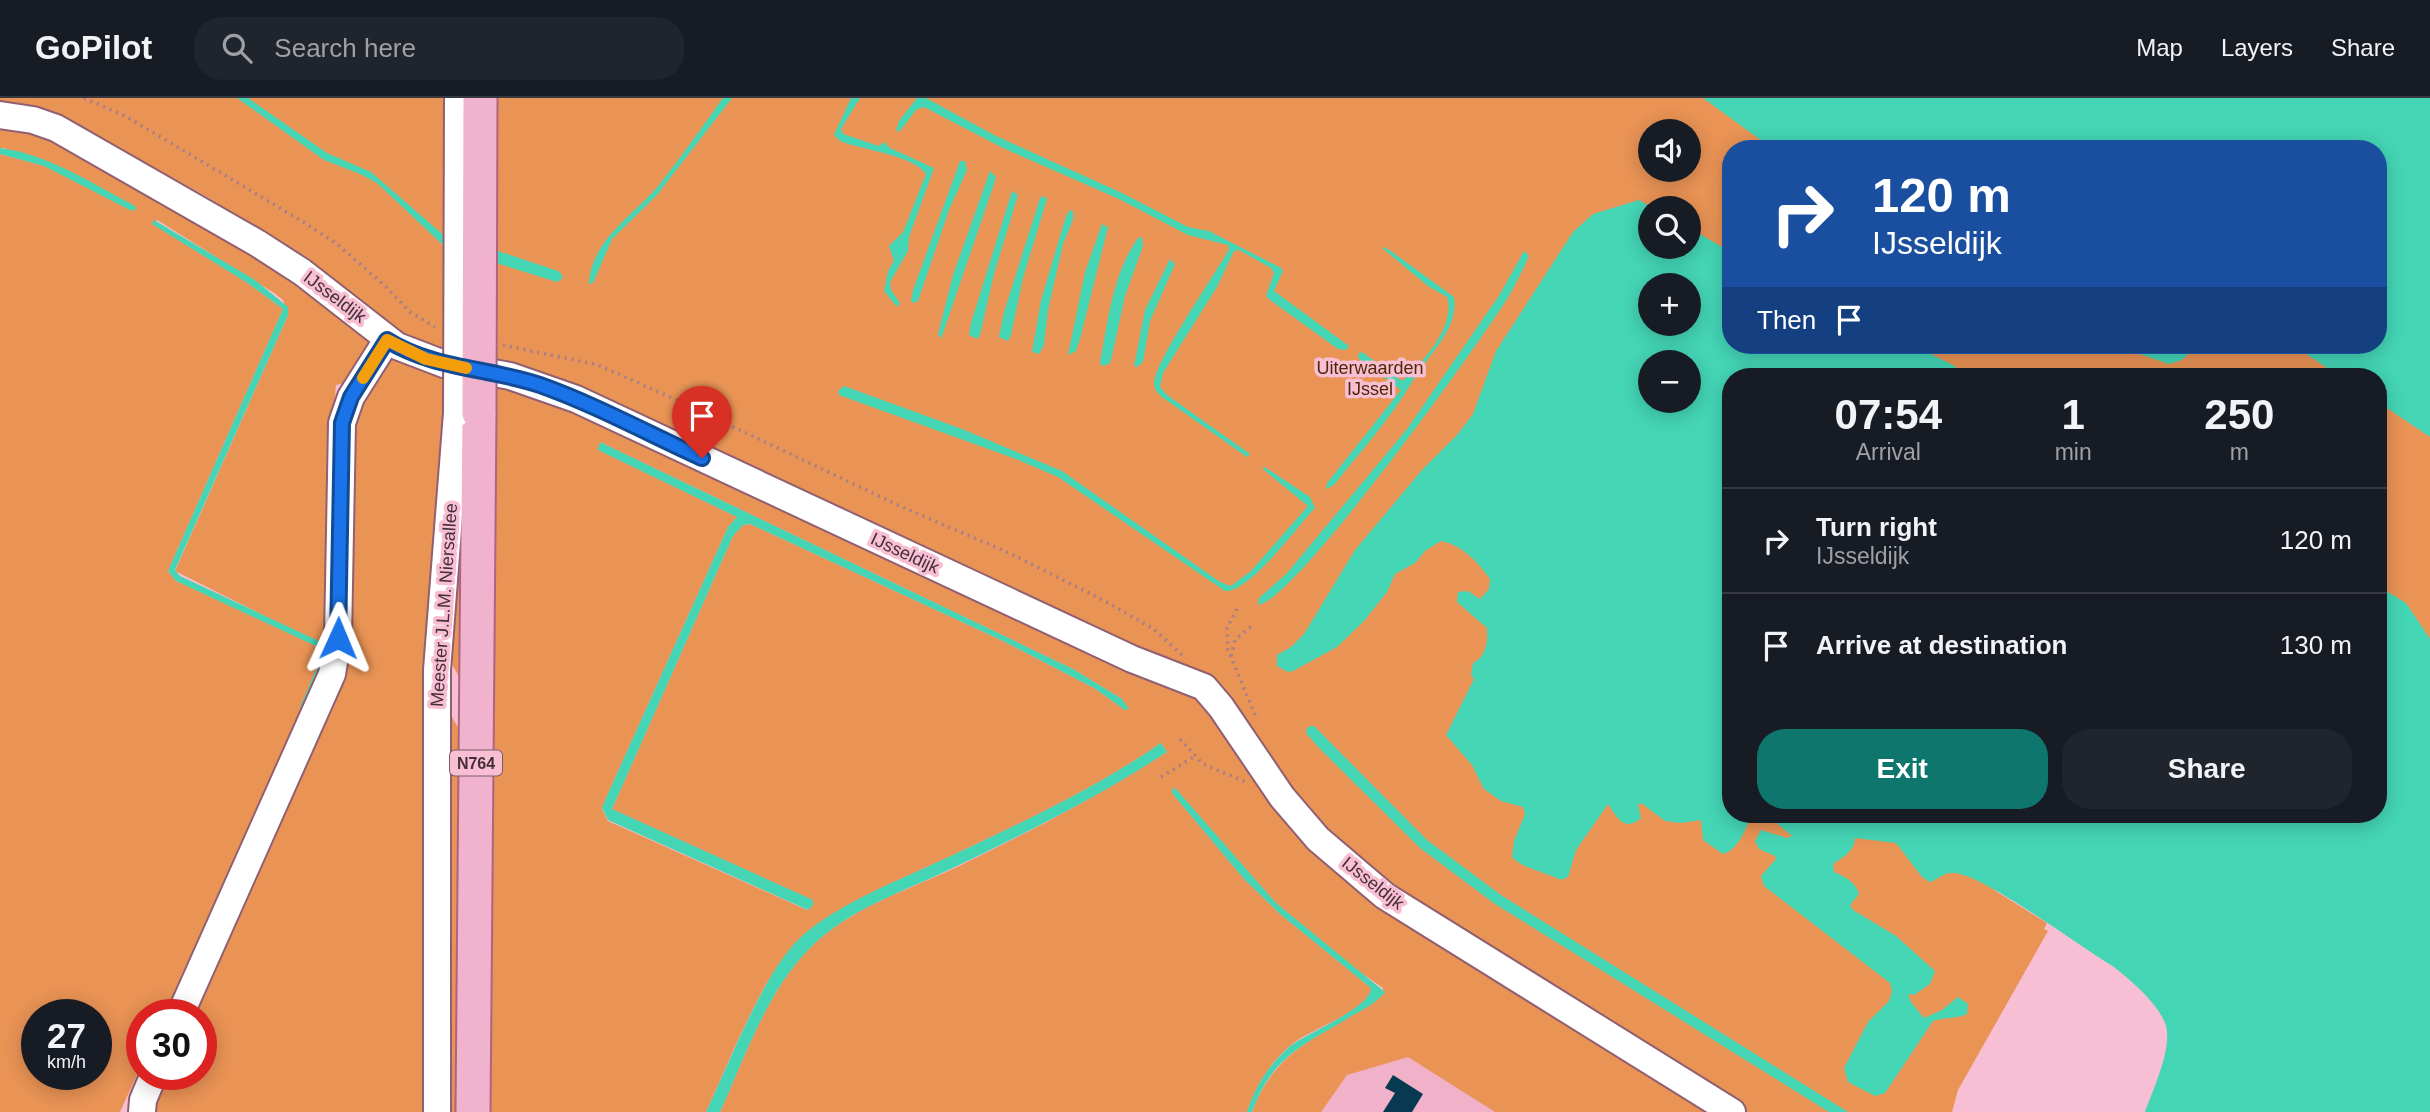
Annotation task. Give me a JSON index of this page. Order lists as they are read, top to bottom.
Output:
{
  "streets": {
    "main road": ["Meester J.L.M. Niersallee", "N764"],
    "street": ["IJsseldijk"]
  },
  "parks": ["Uiterwaarden IJssel"],
  "page": {
    "header": "GoPilot",
    "search": "Search here",
    "nav": ["Map", "Layers", "Share"],
    "map_buttons": ["+", "−"],
    "turn": ["120 m", "IJsseldijk"],
    "then": "Then",
    "eta": [
      "07:54",
      "Arrival",
      "1",
      "min",
      "250",
      "m"
    ],
    "list": [
      {
        "name": "Turn right",
        "note": "IJsseldijk",
        "value": "120 m"
      },
      {
        "name": "Arrive at destination",
        "value": "130 m"
      }
    ],
    "buttons": ["Exit", "Share"],
    "speed": "27 km/h",
    "limit": "30"
  }
}
